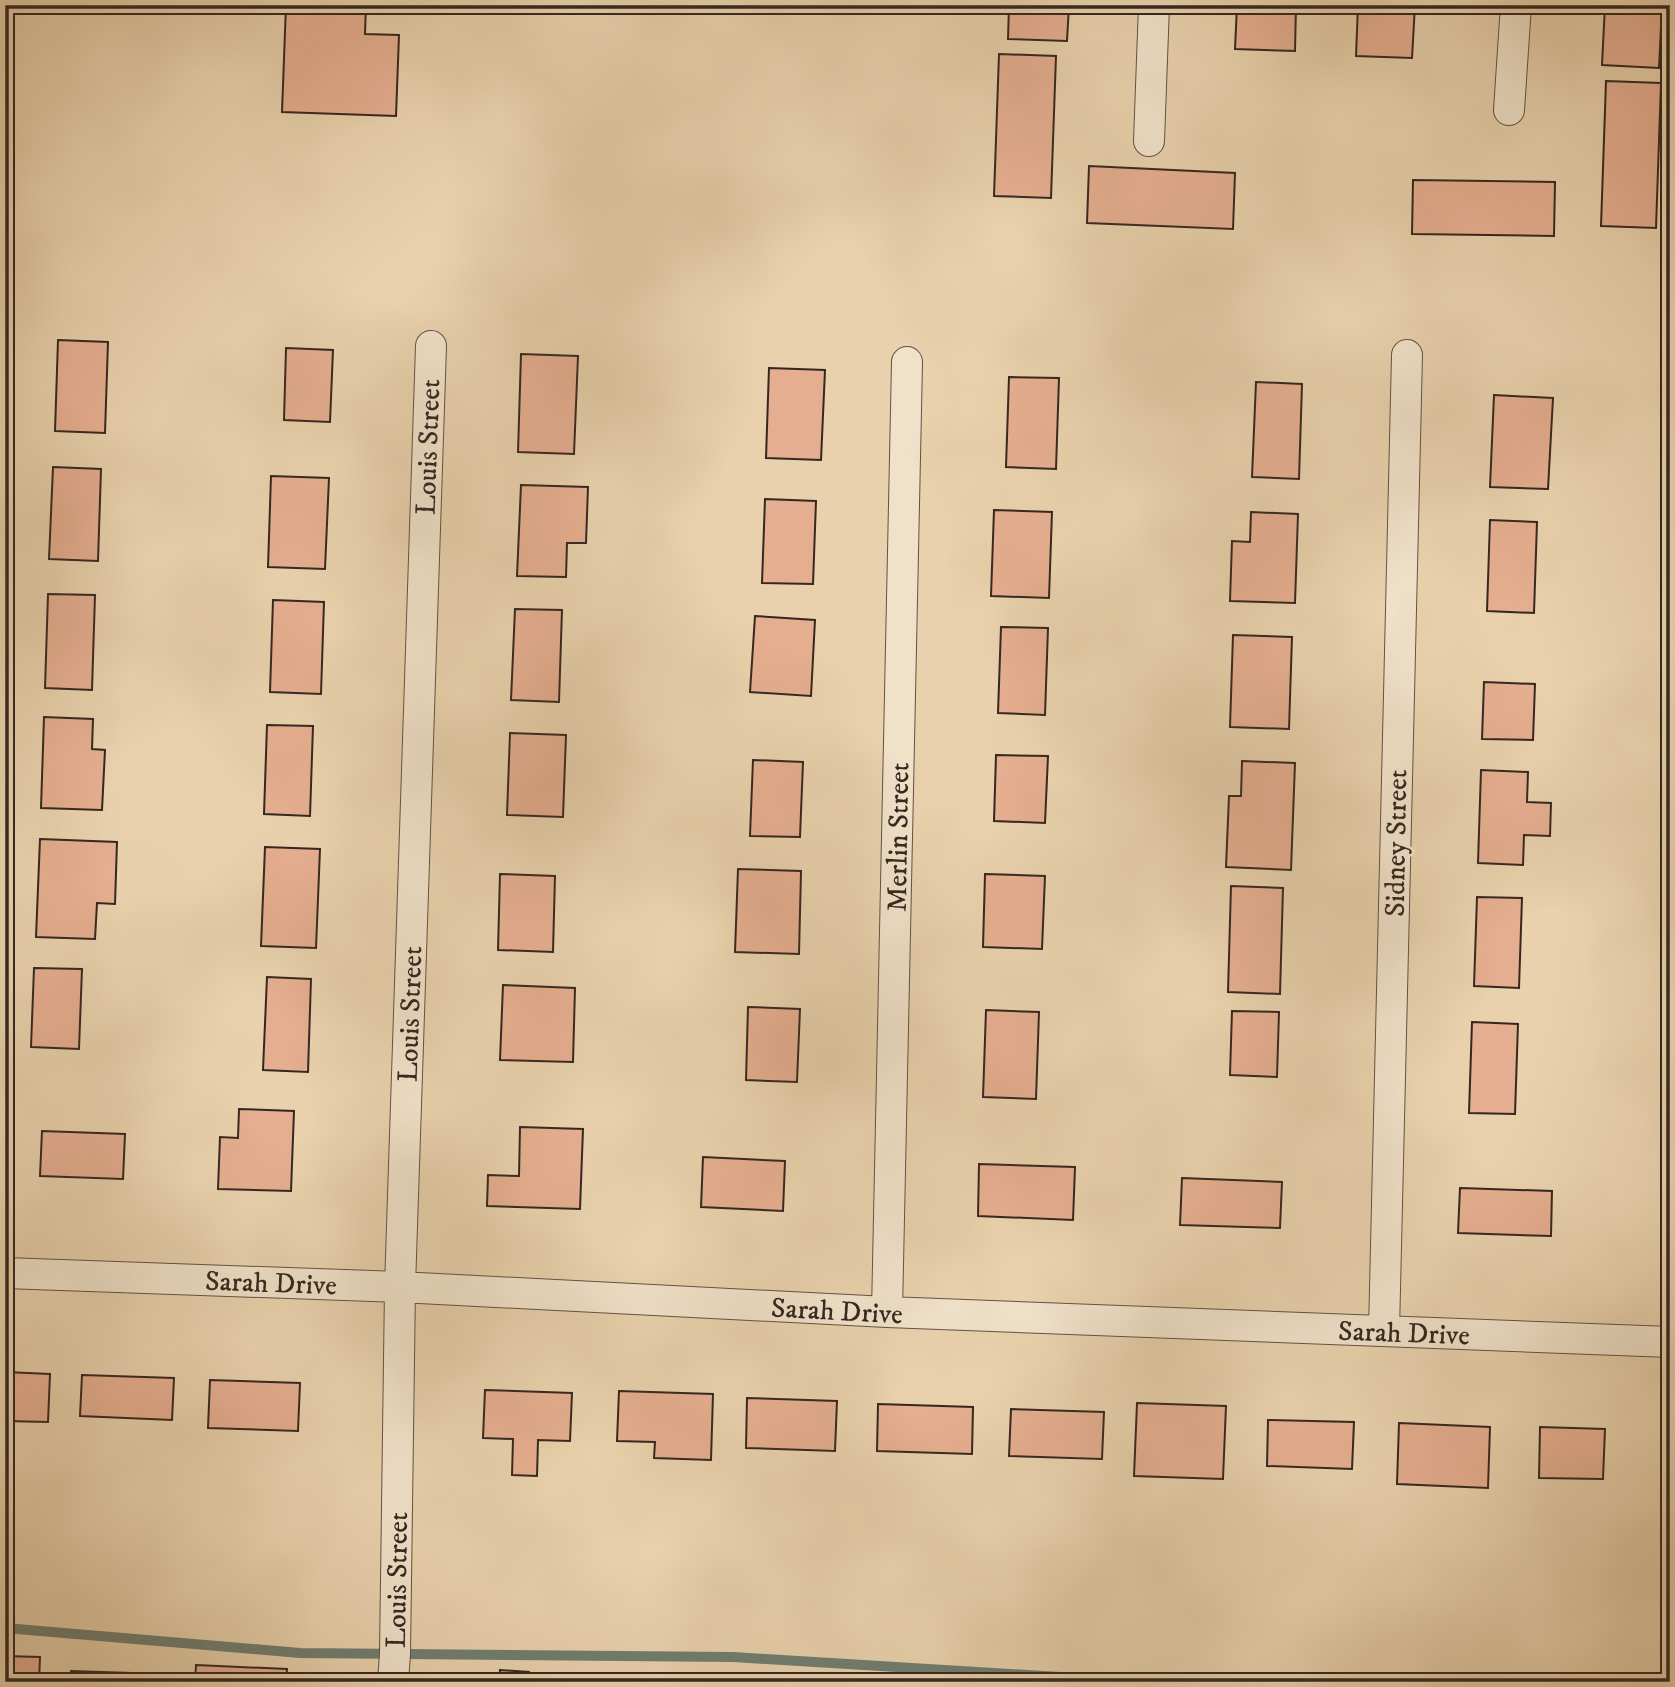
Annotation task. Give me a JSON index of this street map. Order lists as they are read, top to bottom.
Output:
{
  "streets": {
    "street": [
      "Louis Street",
      "Merlin Street",
      "Sidney Street",
      "Sarah Drive"
    ]
  },
  "crossings": [
    ["Louis Street", "Sarah Drive"],
    ["Merlin Street", "Sarah Drive"],
    ["Sidney Street", "Sarah Drive"]
  ]
}
